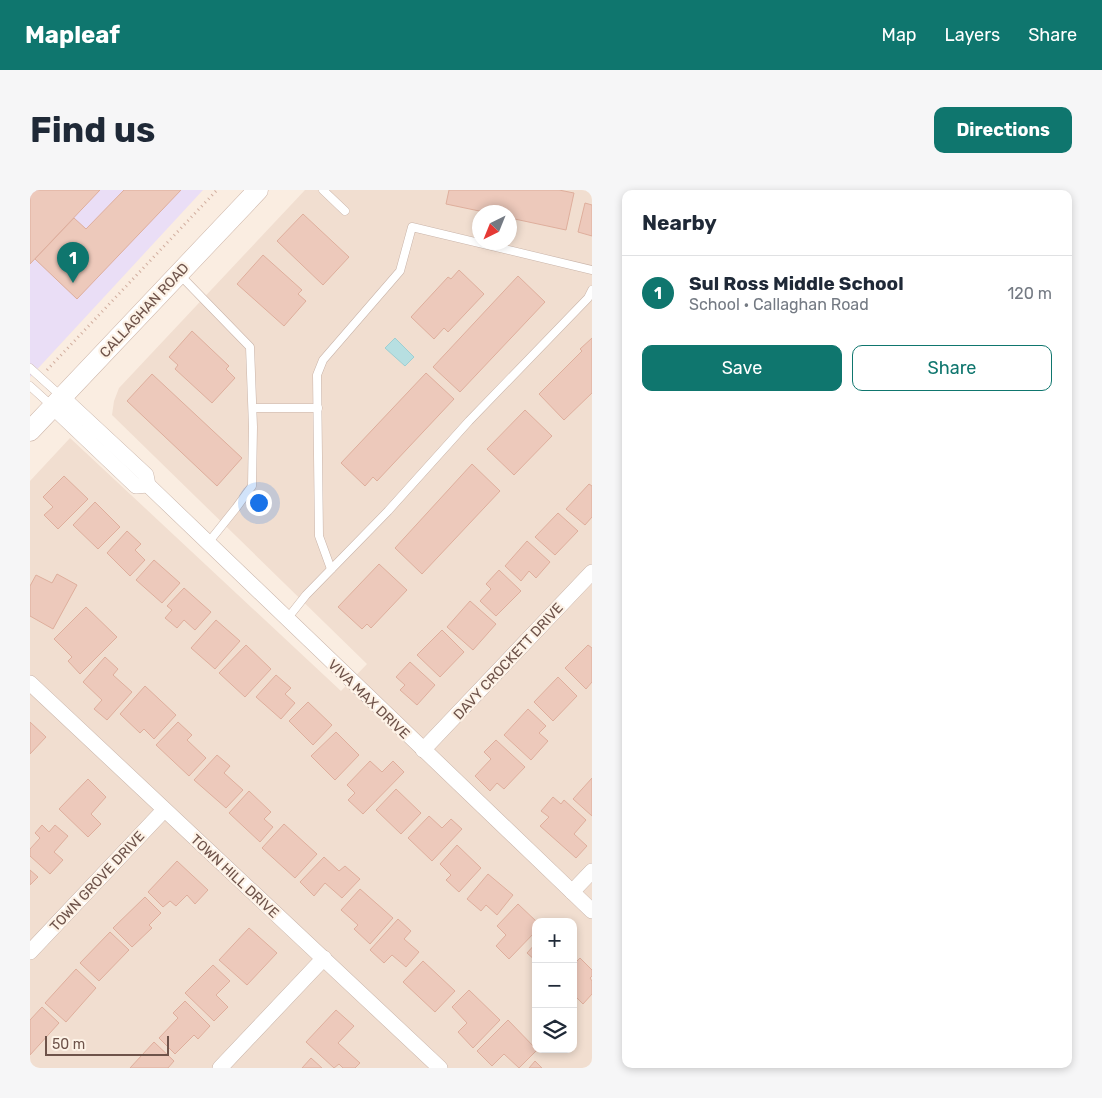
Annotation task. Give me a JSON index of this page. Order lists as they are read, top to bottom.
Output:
{
  "streets": {
    "main road": ["CALLAGHAN ROAD"],
    "street": [
      "DAVY CROCKETT DRIVE",
      "VIVA MAX DRIVE",
      "TOWN HILL DRIVE",
      "TOWN GROVE DRIVE"
    ]
  },
  "crossings": [
    ["CALLAGHAN ROAD", "VIVA MAX DRIVE"],
    ["DAVY CROCKETT DRIVE", "VIVA MAX DRIVE"],
    ["TOWN HILL DRIVE", "TOWN GROVE DRIVE"]
  ],
  "scale_bar": "50 m",
  "north": "bottom left",
  "page": {
    "header": "Mapleaf",
    "nav": ["Map", "Layers", "Share"],
    "buttons": [
      "Directions",
      ["Save", "Share"]
    ],
    "title": "Find us",
    "heading": "Nearby",
    "pins": "1",
    "list": [
      {
        "mark": "1",
        "name": "Sul Ross Middle School",
        "note": "School · Callaghan Road",
        "value": "120 m"
      }
    ],
    "map_buttons": ["+", "−"],
    "scale": "50 m"
  }
}
